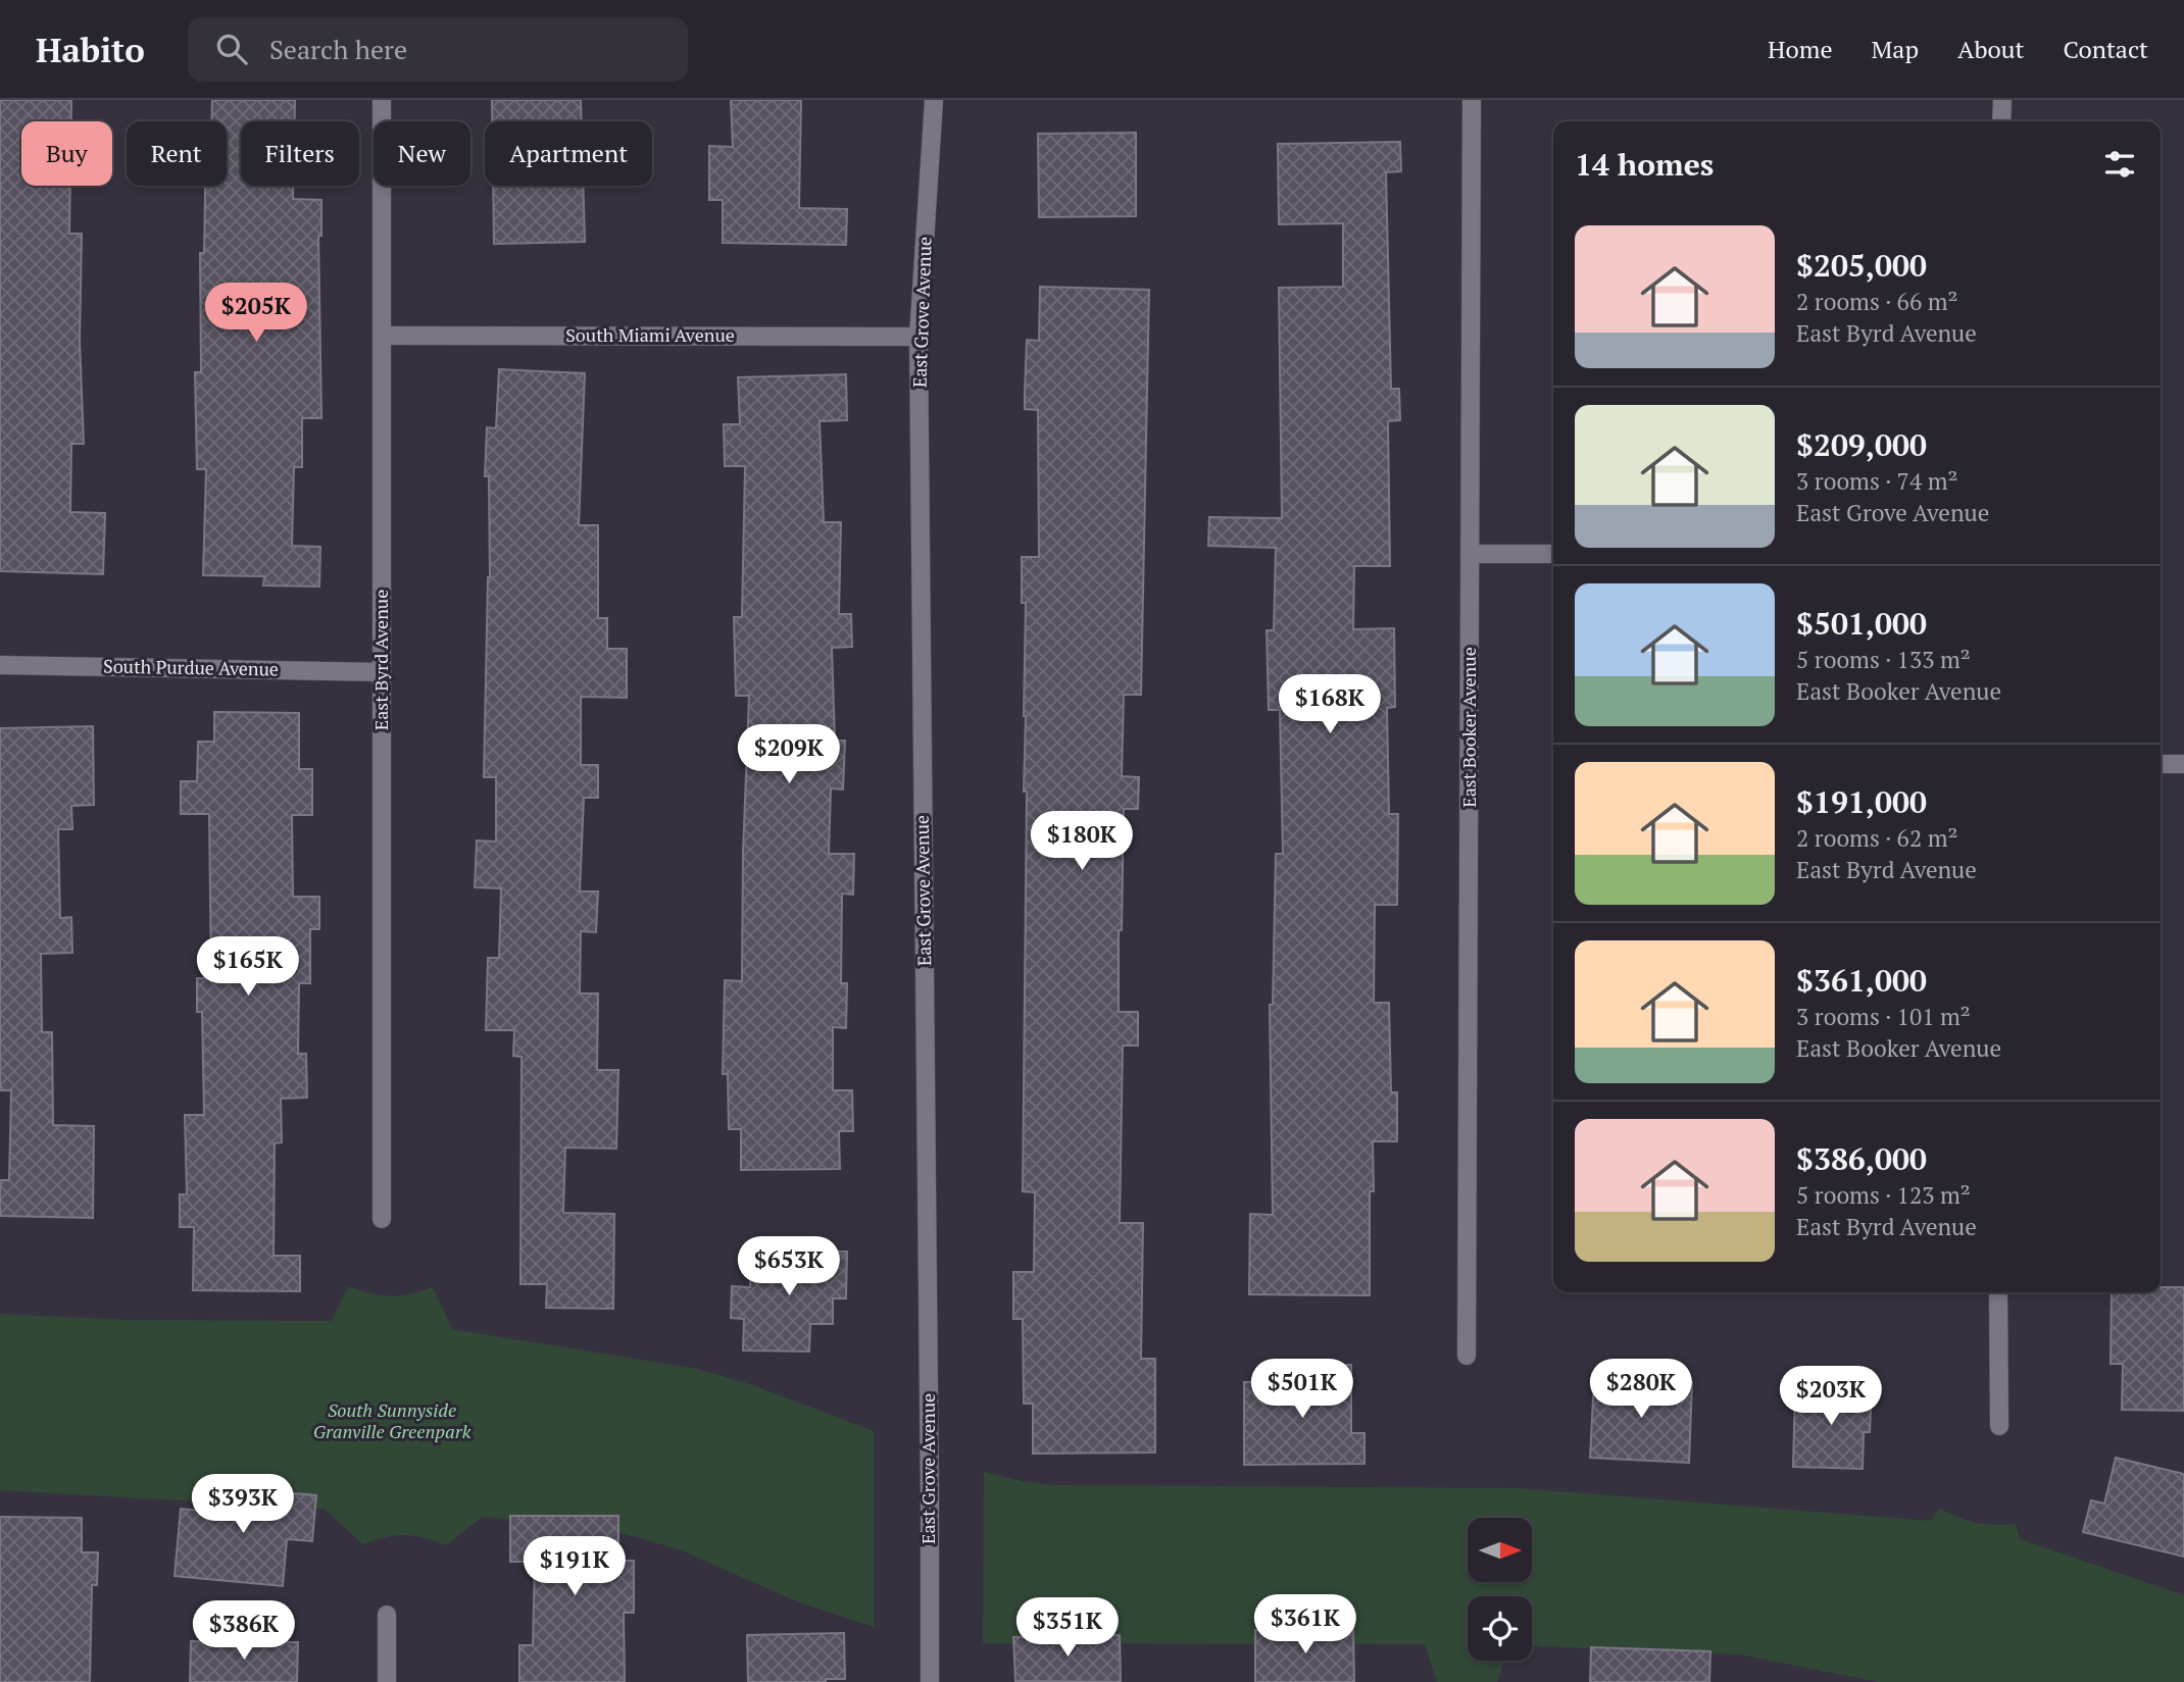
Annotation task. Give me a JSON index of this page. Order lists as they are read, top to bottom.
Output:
{
  "streets": {
    "street": [
      "East Grove Avenue",
      "South Miami Avenue",
      "East Byrd Avenue",
      "South Purdue Avenue",
      "East Booker Avenue"
    ]
  },
  "crossings": [
    ["East Grove Avenue", "South Miami Avenue"],
    ["South Miami Avenue", "East Byrd Avenue"],
    ["East Byrd Avenue", "South Purdue Avenue"]
  ],
  "parks": ["South Sunnyside Granville Greenpark"],
  "north": "right",
  "page": {
    "header": "Habito",
    "search": "Search here",
    "nav": [
      "Home",
      "Map",
      "About",
      "Contact"
    ],
    "chip": [
      "Buy",
      "Rent",
      "Filters",
      "New",
      "Apartment"
    ],
    "heading": "14 homes",
    "list": [
      {
        "name": "$205,000",
        "note": "2 rooms · 66 m² · East Byrd Avenue"
      },
      {
        "name": "$209,000",
        "note": "3 rooms · 74 m² · East Grove Avenue"
      },
      {
        "name": "$501,000",
        "note": "5 rooms · 133 m² · East Booker Avenue"
      },
      {
        "name": "$191,000",
        "note": "2 rooms · 62 m² · East Byrd Avenue"
      },
      {
        "name": "$361,000",
        "note": "3 rooms · 101 m² · East Booker Avenue"
      },
      {
        "name": "$386,000",
        "note": "5 rooms · 123 m² · East Byrd Avenue"
      }
    ],
    "price": [
      "$205K",
      "$168K",
      "$209K",
      "$180K",
      "$165K",
      "$653K",
      "$501K",
      "$280K",
      "$203K",
      "$393K",
      "$191K",
      "$361K",
      "$351K",
      "$386K"
    ]
  }
}
